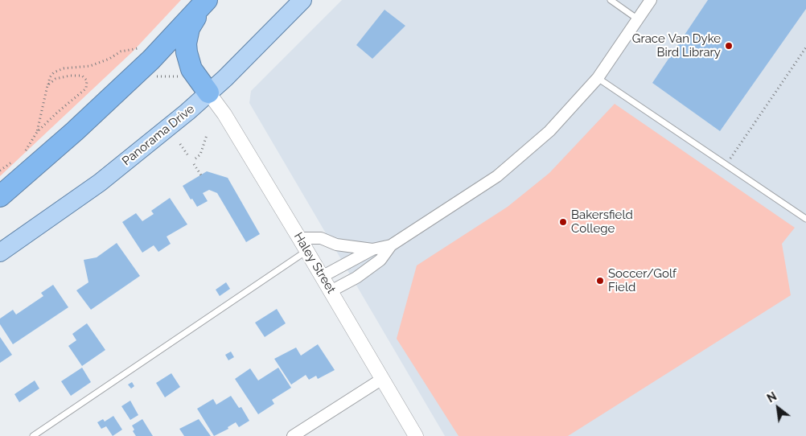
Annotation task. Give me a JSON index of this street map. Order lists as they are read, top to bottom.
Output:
{
  "streets": {
    "main road": ["Panorama Drive"],
    "street": ["Haley Street"]
  },
  "crossings": [
    ["Panorama Drive", "Haley Street"]
  ],
  "places": ["Grace Van Dyke Bird Library", "Bakersfield College", "Soccer/Golf Field"],
  "north": "top left"
}
